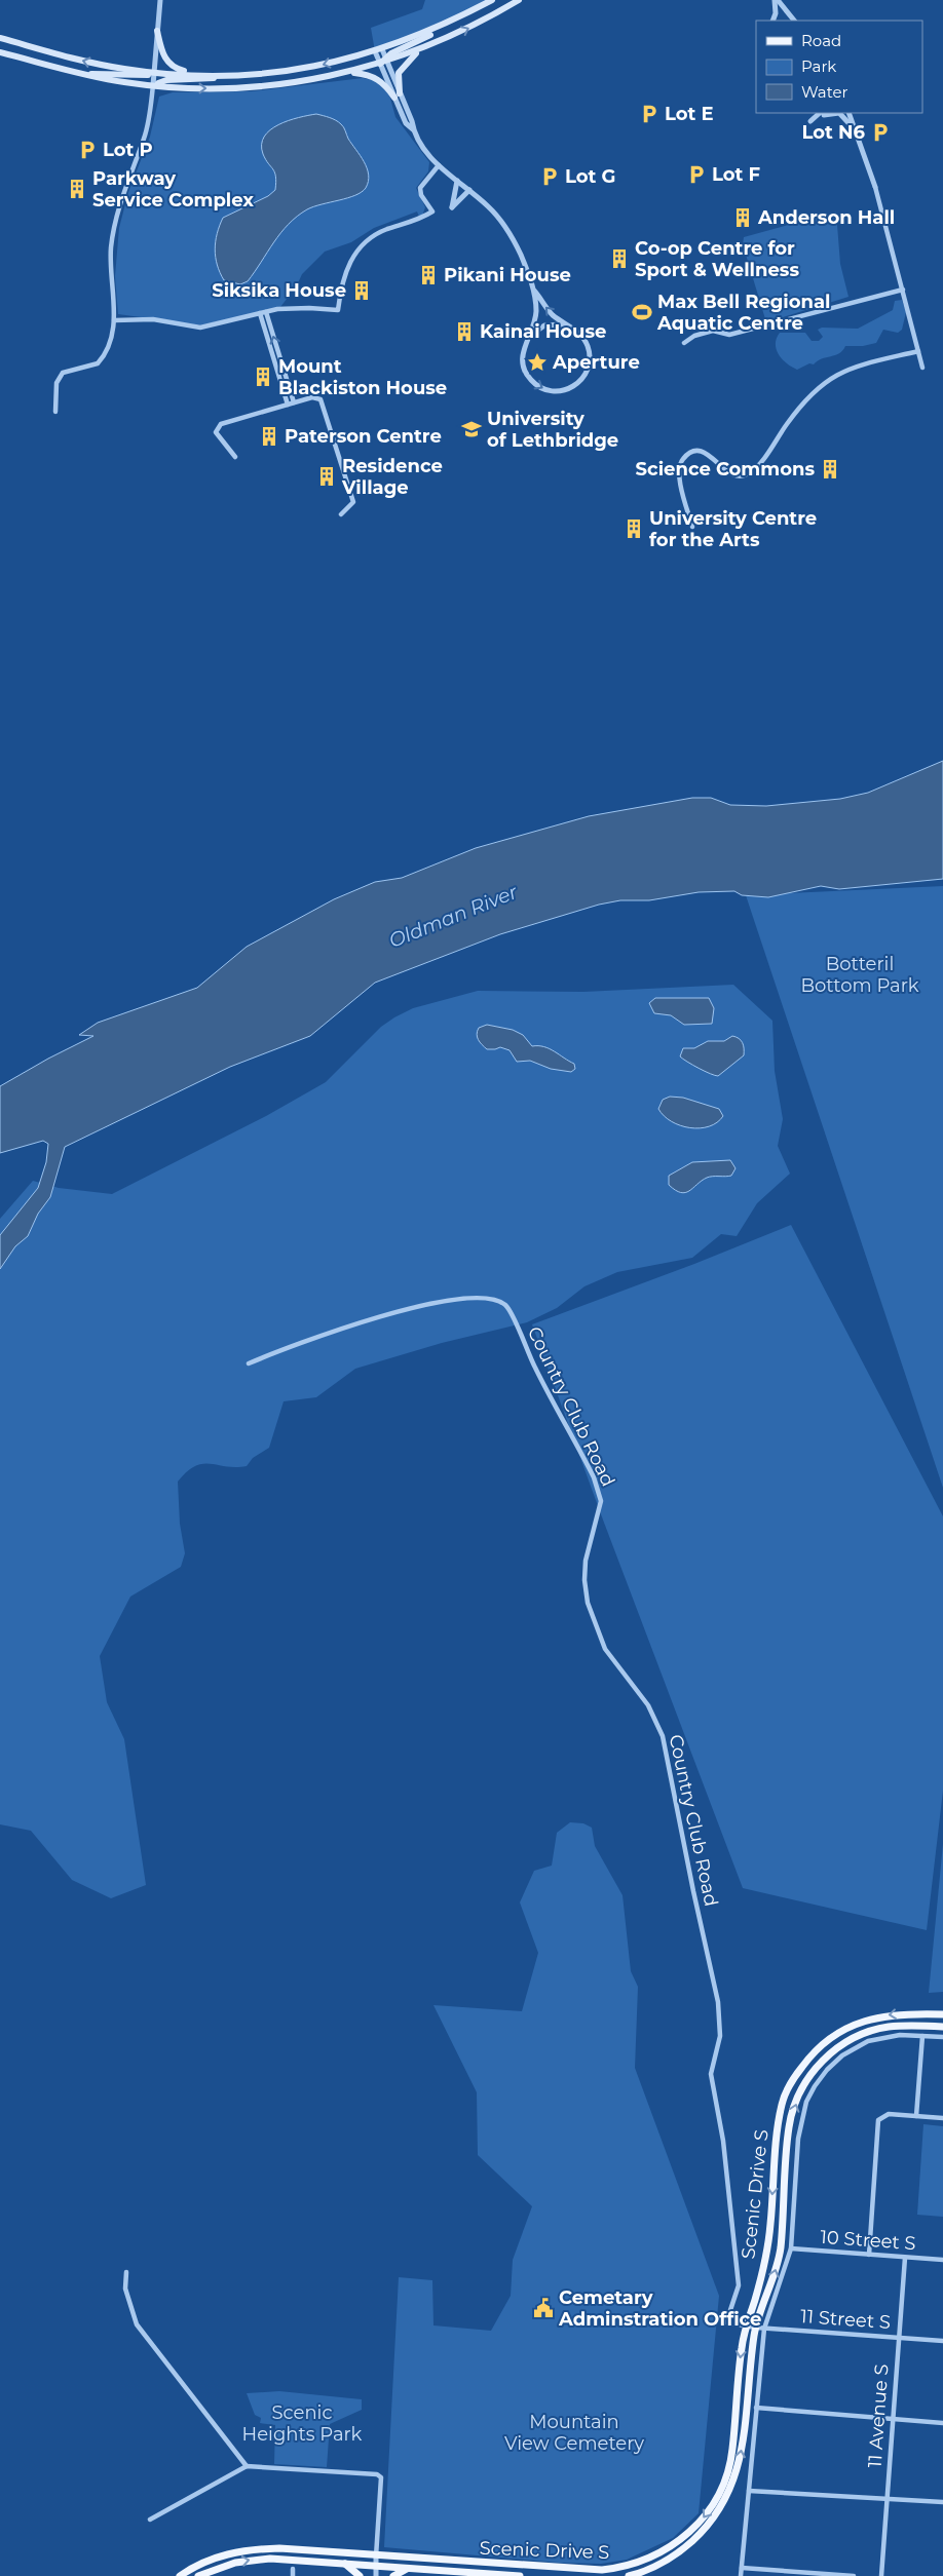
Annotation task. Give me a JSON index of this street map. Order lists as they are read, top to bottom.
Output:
{
  "streets": {
    "main road": ["Scenic Drive S"],
    "street": [
      "Country Club Road",
      "10 Street S",
      "11 Street S",
      "11 Avenue S"
    ]
  },
  "crossings": [
    ["Country Club Road", "Scenic Drive S"],
    ["Country Club Road", "11 Street S"],
    ["Scenic Drive S", "10 Street S"],
    ["Scenic Drive S", "11 Street S"],
    ["10 Street S", "11 Avenue S"],
    ["11 Street S", "11 Avenue S"]
  ],
  "water": ["Oldman River"],
  "parks": ["Botteril Bottom Park", "Scenic Heights Park", "Mountain View Cemetery"],
  "places": {
    "parking": [
      "Lot E",
      "Lot N6",
      "Lot P",
      "Lot F",
      "Lot G"
    ],
    "building": [
      "Parkway Service Complex",
      "Anderson Hall",
      "Co-op Centre for Sport & Wellness",
      "Pikani House",
      "Siksika House",
      "Kainai House",
      "Mount Blackiston House",
      "Paterson Centre",
      "Science Commons",
      "Residence Village",
      "University Centre for the Arts"
    ],
    "sports": ["Max Bell Regional Aquatic Centre"],
    "place": ["Aperture"],
    "school or university": ["University of Lethbridge"],
    "public building": ["Cemetary Adminstration Office"]
  },
  "legend": ["Road", "Park", "Water"]
}
